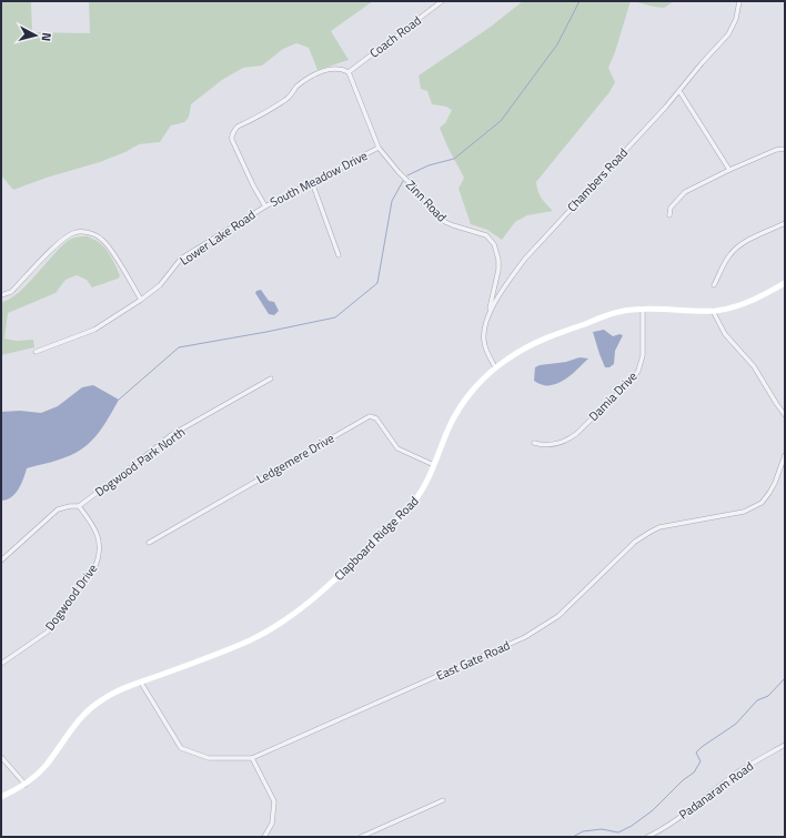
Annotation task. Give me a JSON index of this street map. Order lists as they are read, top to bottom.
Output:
{
  "streets": {
    "main road": ["Clapboard Ridge Road"],
    "street": [
      "Coach Road",
      "South Meadow Drive",
      "Chambers Road",
      "Zinn Road",
      "Lower Lake Road",
      "Damia Drive",
      "Ledgemere Drive",
      "Dogwood Park North",
      "Dogwood Drive",
      "East Gate Road",
      "Padanaram Road"
    ]
  },
  "crossings": [
    ["Coach Road", "South Meadow Drive"],
    ["Coach Road", "Zinn Road"],
    ["South Meadow Drive", "Zinn Road"],
    ["South Meadow Drive", "Lower Lake Road"],
    ["Chambers Road", "Zinn Road"],
    ["Chambers Road", "Clapboard Ridge Road"],
    ["Damia Drive", "Clapboard Ridge Road"],
    ["Ledgemere Drive", "Clapboard Ridge Road"],
    ["Dogwood Park North", "Dogwood Drive"],
    ["Clapboard Ridge Road", "East Gate Road"]
  ],
  "north": "right"
}
